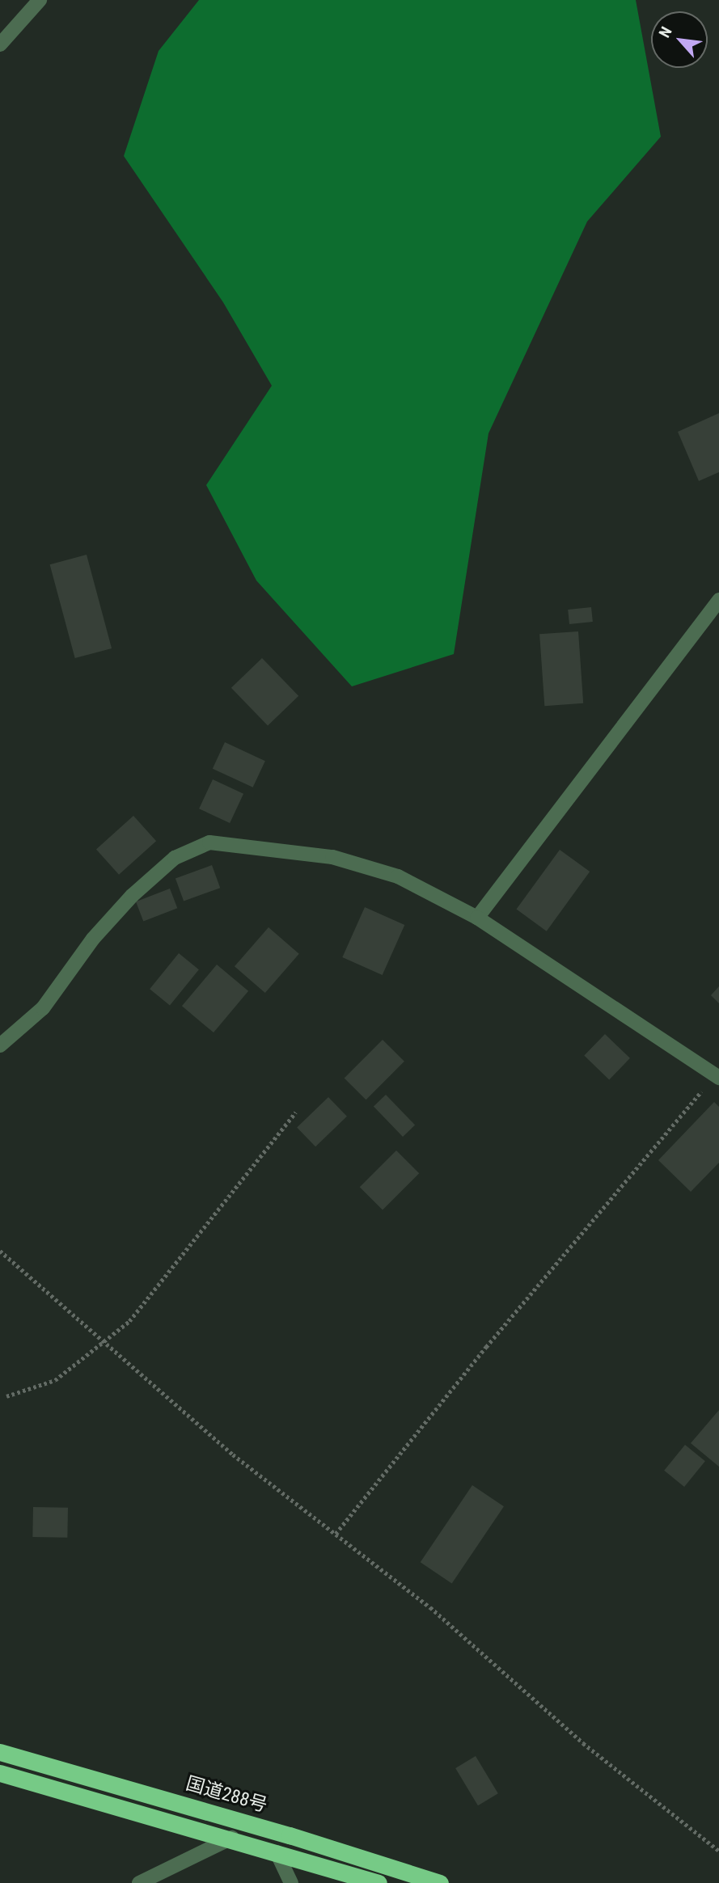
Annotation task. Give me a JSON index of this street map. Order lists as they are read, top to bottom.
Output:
{
  "streets": {
    "highway": ["国道288号"]
  },
  "north": "top left"
}
